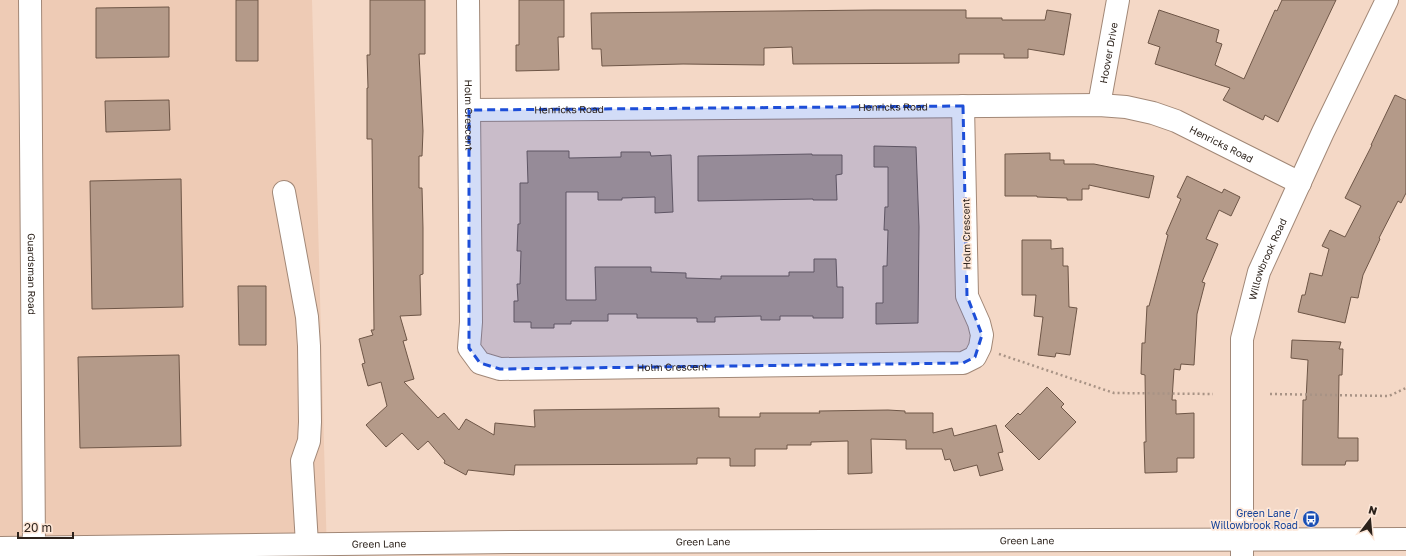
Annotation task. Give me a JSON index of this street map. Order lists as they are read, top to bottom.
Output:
{
  "streets": {
    "street": [
      "Hoover Drive",
      "Henricks Road",
      "Holm Crescent",
      "Willowbrook Road",
      "Guardsman Road",
      "Green Lane"
    ]
  },
  "crossings": [
    ["Hoover Drive", "Henricks Road"],
    ["Henricks Road", "Holm Crescent"],
    ["Henricks Road", "Willowbrook Road"],
    ["Willowbrook Road", "Green Lane"],
    ["Guardsman Road", "Green Lane"]
  ],
  "places": {
    "bus stop": ["Green Lane / Willowbrook Road"]
  },
  "scale_bar": "20 m",
  "north": "top"
}
